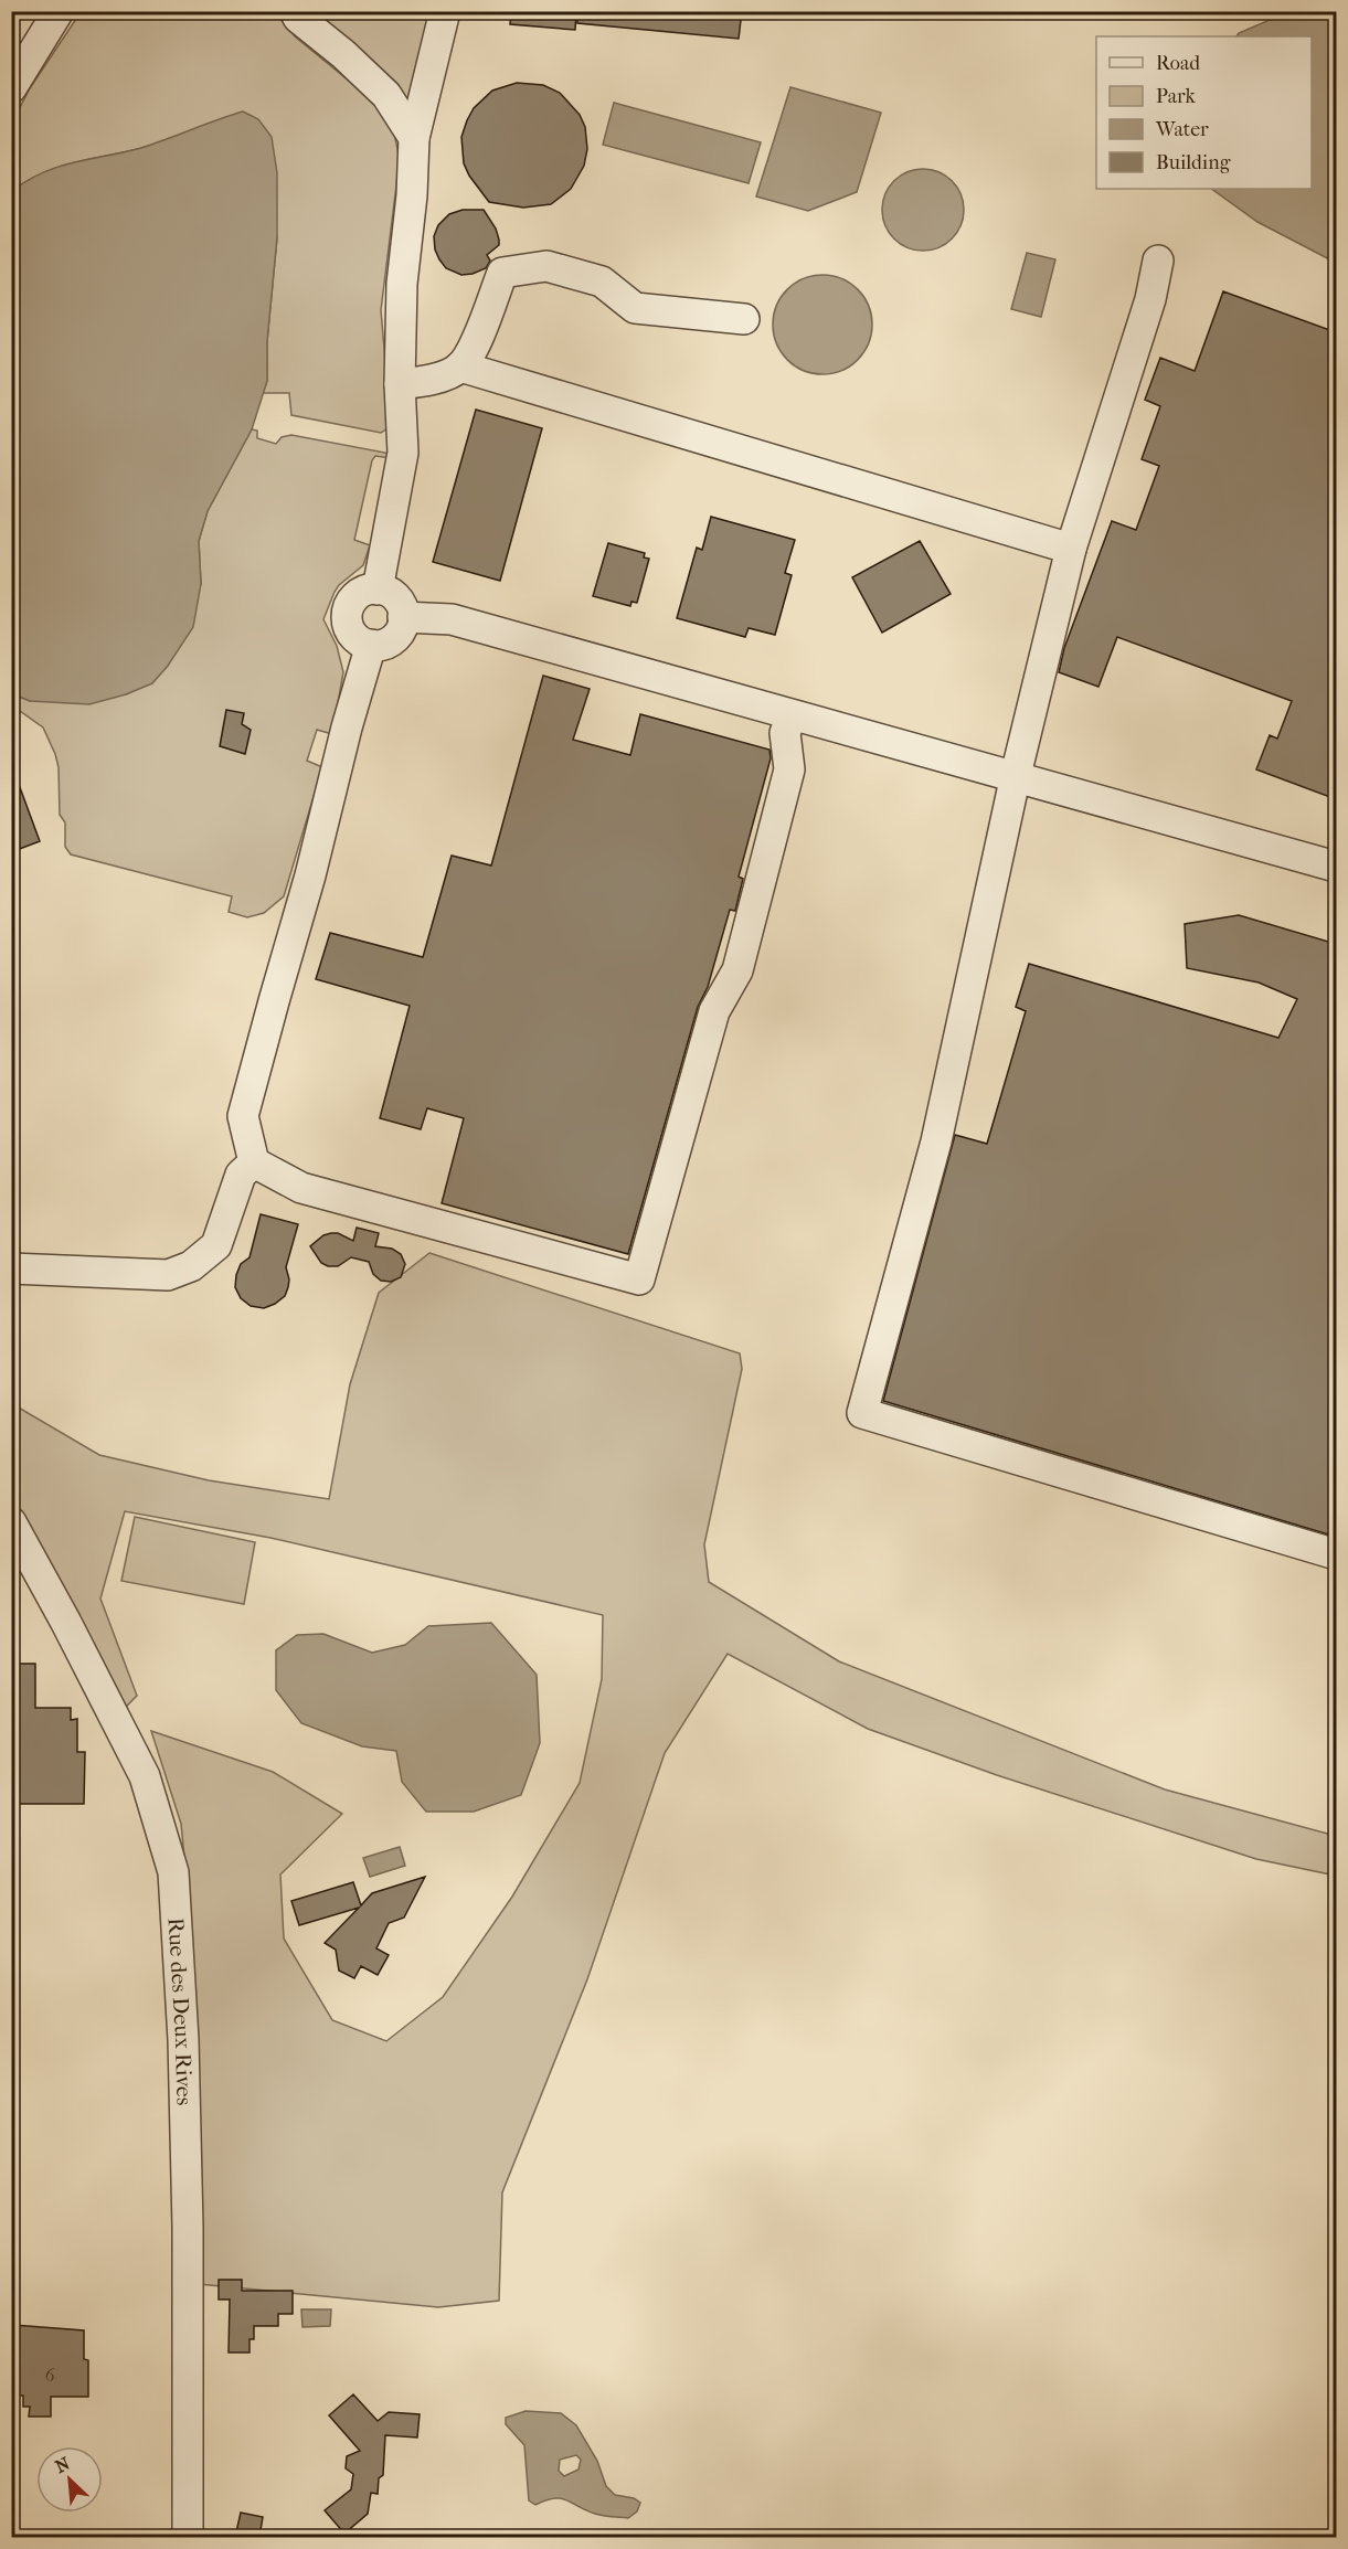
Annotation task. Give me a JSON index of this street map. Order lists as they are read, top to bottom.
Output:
{
  "streets": {
    "street": ["Rue des Deux Rives"]
  },
  "house_numbers": ["6"],
  "legend": [
    "Road",
    "Park",
    "Water",
    "Building"
  ],
  "north": "top left"
}
